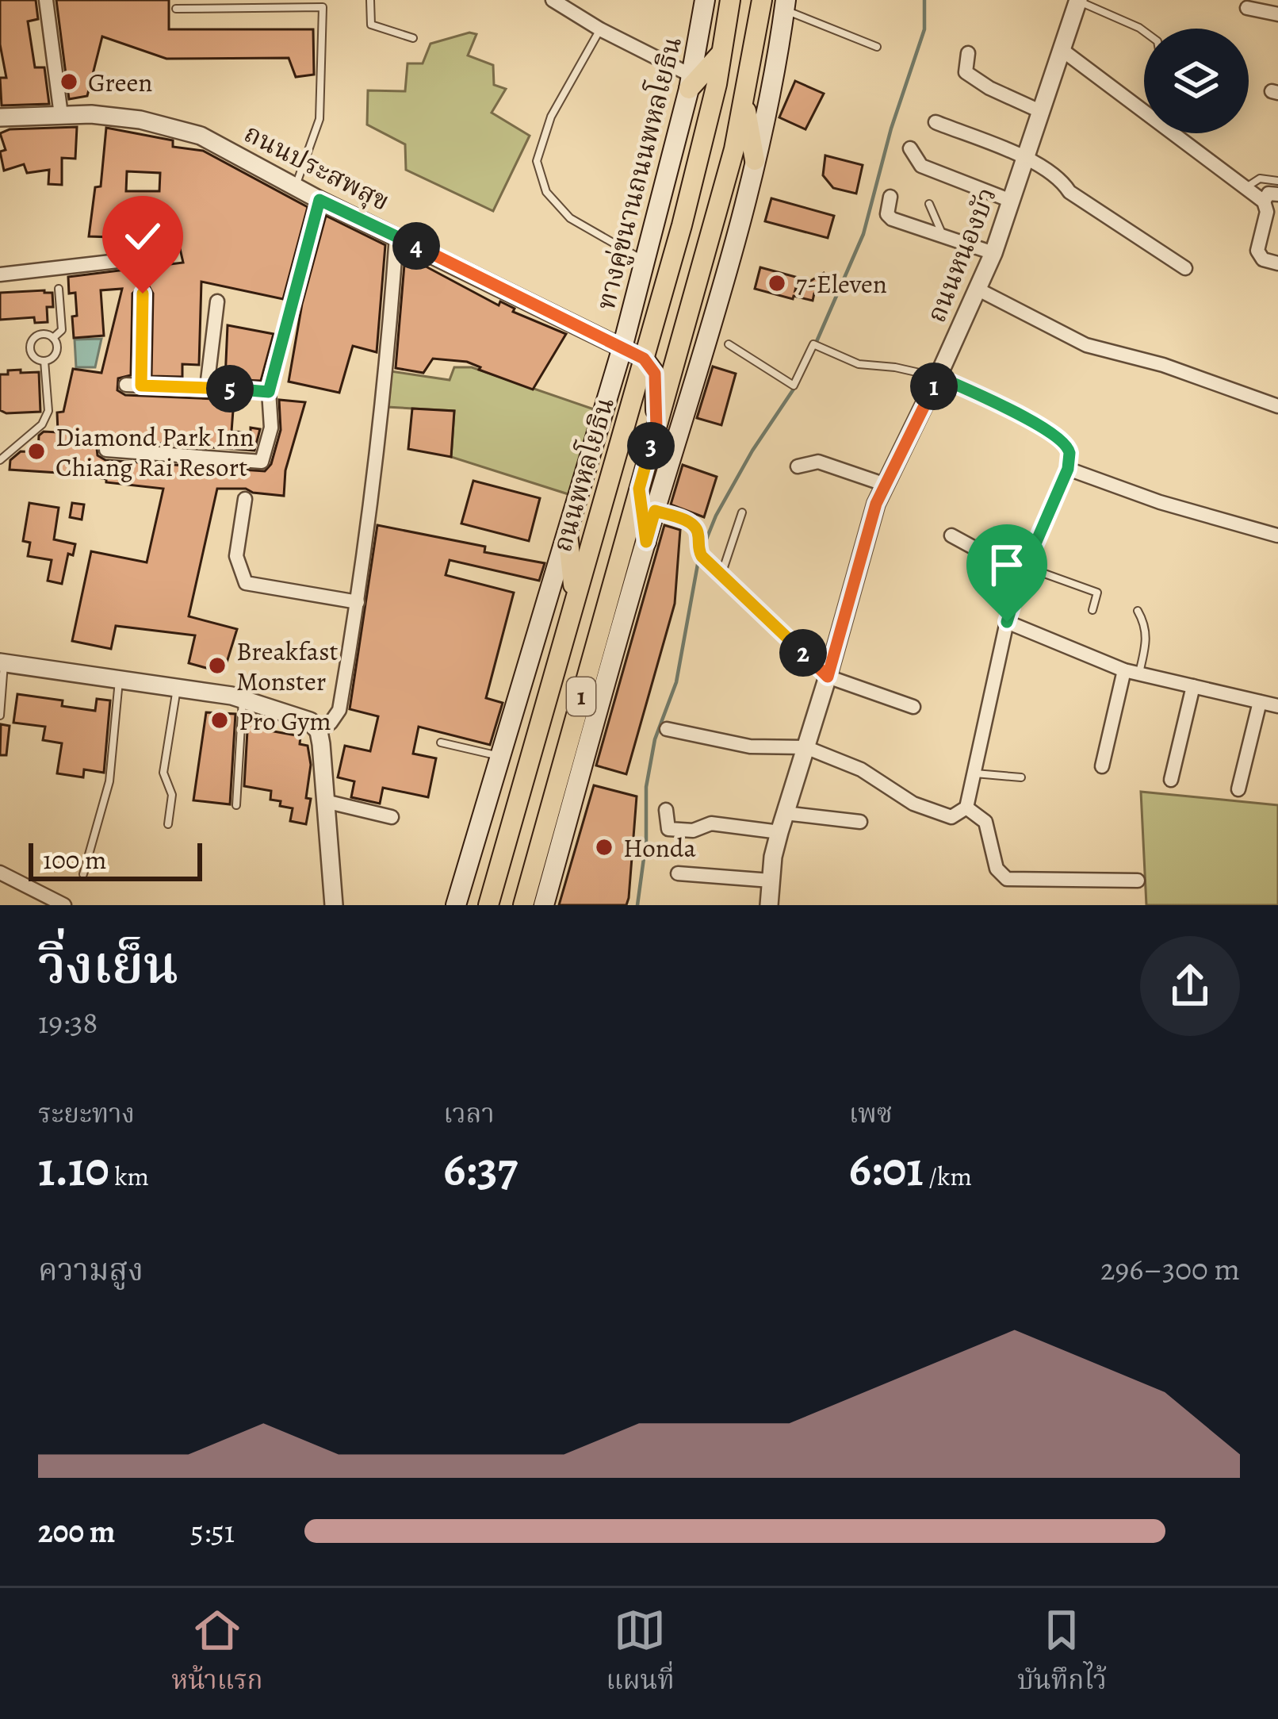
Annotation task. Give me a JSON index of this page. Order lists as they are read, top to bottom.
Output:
{
  "streets": {
    "main road": ["ทางคู่ขนานถนนพหลโยธิน", "ถนนพหลโยธิน", "1"],
    "street": ["ถนนประสพสุข", "ถนนหนองบัว"]
  },
  "crossings": [
    ["ถนนประสพสุข", "ทางคู่ขนานถนนพหลโยธิน"],
    ["ถนนประสพสุข", "ถนนพหลโยธิน"]
  ],
  "places": [
    "Green",
    "7-Eleven",
    "Diamond Park Inn Chiang Rai Resort",
    "Breakfast Monster",
    "Pro Gym",
    "Honda"
  ],
  "scale_bar": "100 m",
  "page": {
    "pins": [
      "4",
      "1",
      "5",
      "3",
      "2"
    ],
    "scale": "100 m",
    "heading": ["วิ่งเย็น", "19:38"],
    "stats": [
      ["ระยะทาง", "1.10 km"],
      ["เวลา", "6:37"],
      ["เพซ", "6:01 /km"]
    ],
    "chart": ["ความสูง", "296–300 m"],
    "list": [
      {
        "name": "200 m",
        "note": "5:51"
      }
    ],
    "tabs": ["หน้าแรก", "แผนที่", "บันทึกไว้"]
  }
}
